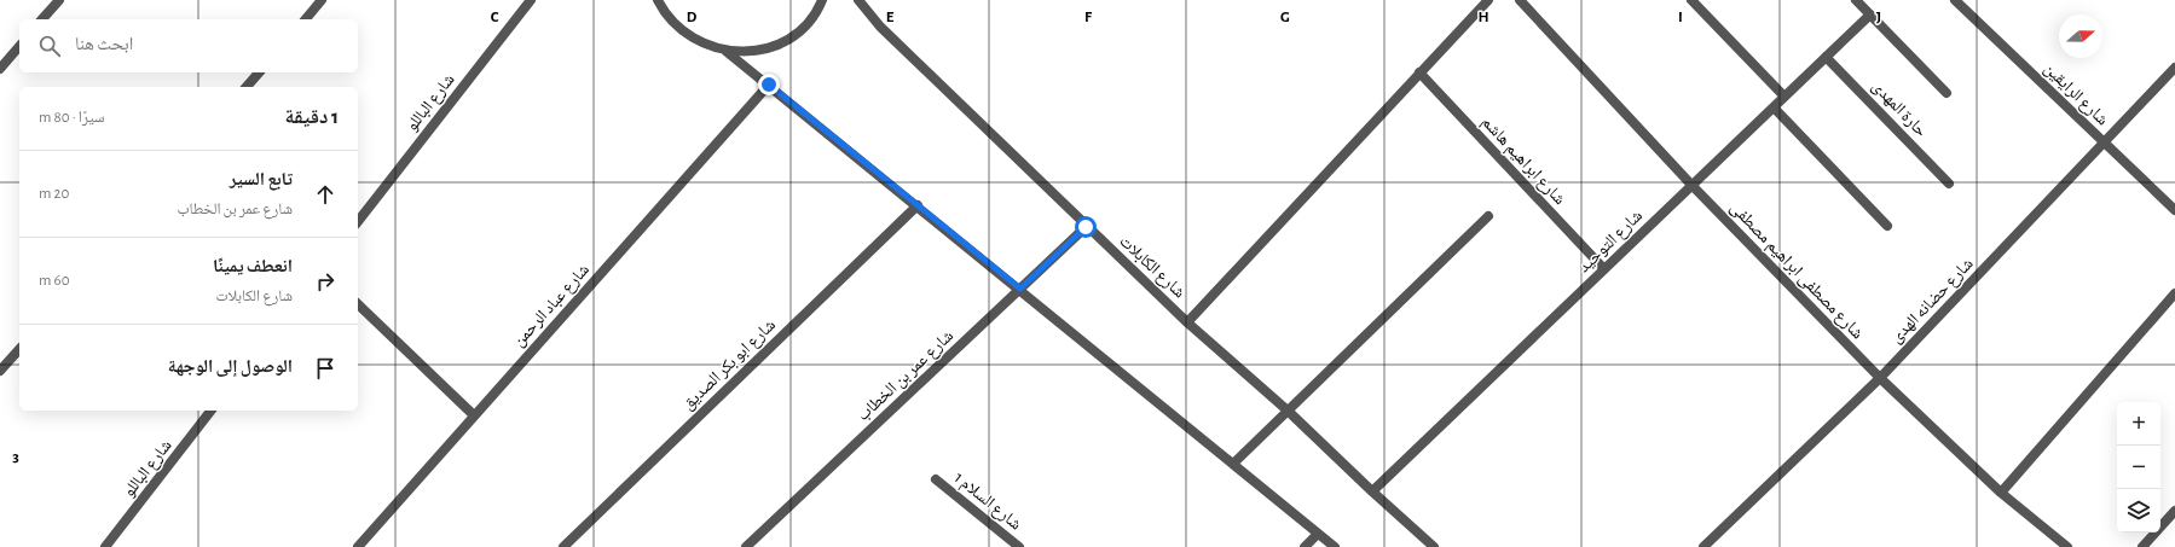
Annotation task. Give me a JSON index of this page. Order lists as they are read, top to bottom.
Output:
{
  "streets": {
    "street": [
      "شارع الرايقين",
      "شارع الباللو",
      "حارة المهدى",
      "شارع ابراهيم هاشم",
      "شارع التوحيد",
      "شارع الكابلات",
      "شارع مصطفى ابراهيم مصطفى",
      "شارع حضانه الهدى",
      "شارع عباد الرحمن",
      "شارع ابو بكر الصديق",
      "شارع عمر بن الخطاب",
      "شارع السلام 1"
    ]
  },
  "crossings": [
    ["شارع الرايقين", "شارع حضانه الهدى"],
    ["حارة المهدى", "شارع التوحيد"],
    ["شارع ابراهيم هاشم", "شارع التوحيد"],
    ["شارع التوحيد", "شارع الكابلات"],
    ["شارع التوحيد", "شارع مصطفى ابراهيم مصطفى"],
    ["شارع الكابلات", "شارع عمر بن الخطاب"],
    ["شارع مصطفى ابراهيم مصطفى", "شارع حضانه الهدى"]
  ],
  "north": "right",
  "page": {
    "search": "ابحث هنا",
    "heading": ["1 دقيقة", "سيرًا · 80 m"],
    "list": [
      ["تابع السير", "شارع عمر بن الخطاب", "20 m"],
      ["انعطف يمينًا", "شارع الكابلات", "60 m"],
      "الوصول إلى الوجهة"
    ],
    "map_buttons": ["+", "−"]
  },
  "grid": {
    "columns": [
      "C",
      "D",
      "E",
      "F",
      "G",
      "H",
      "I",
      "J"
    ],
    "rows": ["3"]
  }
}
